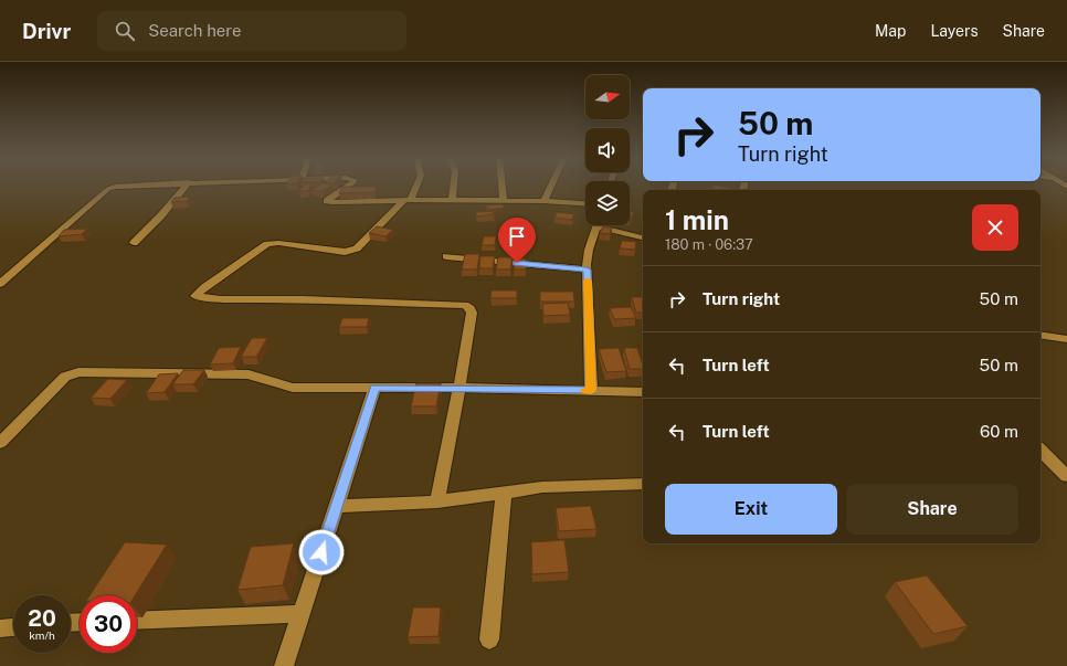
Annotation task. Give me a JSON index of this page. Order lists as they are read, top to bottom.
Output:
{
  "north": "right",
  "page": {
    "header": "Drivr",
    "search": "Search here",
    "nav": ["Map", "Layers", "Share"],
    "turn": ["50 m", "Turn right"],
    "heading": ["1 min", "180 m · 06:37"],
    "list": [
      {
        "name": "Turn right",
        "value": "50 m"
      },
      {
        "name": "Turn left",
        "value": "50 m"
      },
      {
        "name": "Turn left",
        "value": "60 m"
      }
    ],
    "buttons": ["Exit", "Share"],
    "speed": "20 km/h",
    "limit": "30"
  }
}
